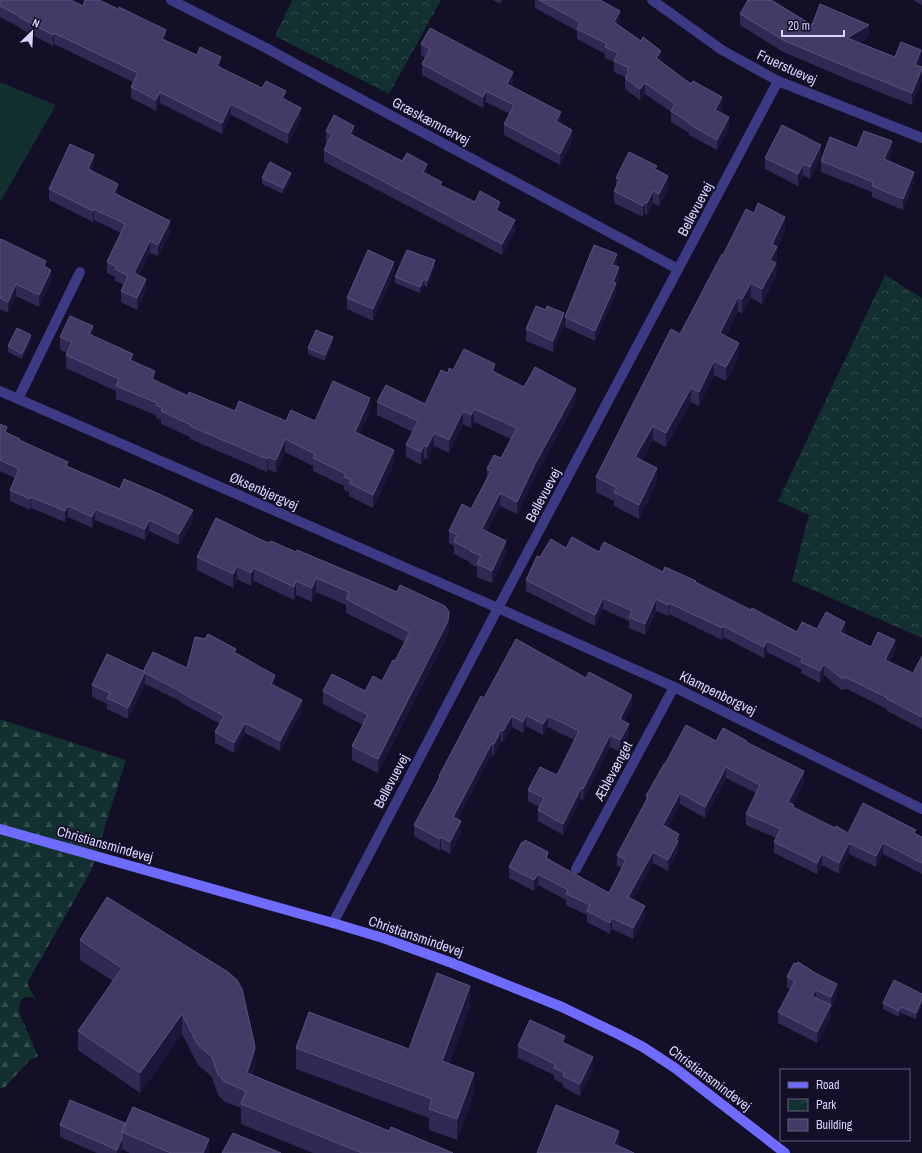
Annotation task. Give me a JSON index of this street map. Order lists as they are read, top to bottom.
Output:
{
  "streets": {
    "street": [
      "Fruerstuevej",
      "Græskæmnervej",
      "Bellevuevej",
      "Øksenbjergvej",
      "Klampenborgvej",
      "Æblevænget",
      "Christiansmindevej"
    ]
  },
  "crossings": [
    ["Fruerstuevej", "Bellevuevej"],
    ["Græskæmnervej", "Bellevuevej"],
    ["Bellevuevej", "Øksenbjergvej"],
    ["Bellevuevej", "Klampenborgvej"],
    ["Bellevuevej", "Christiansmindevej"],
    ["Øksenbjergvej", "Klampenborgvej"],
    ["Klampenborgvej", "Æblevænget"]
  ],
  "legend": ["Road", "Park", "Building"],
  "scale_bar": "20 m",
  "north": "top right"
}
